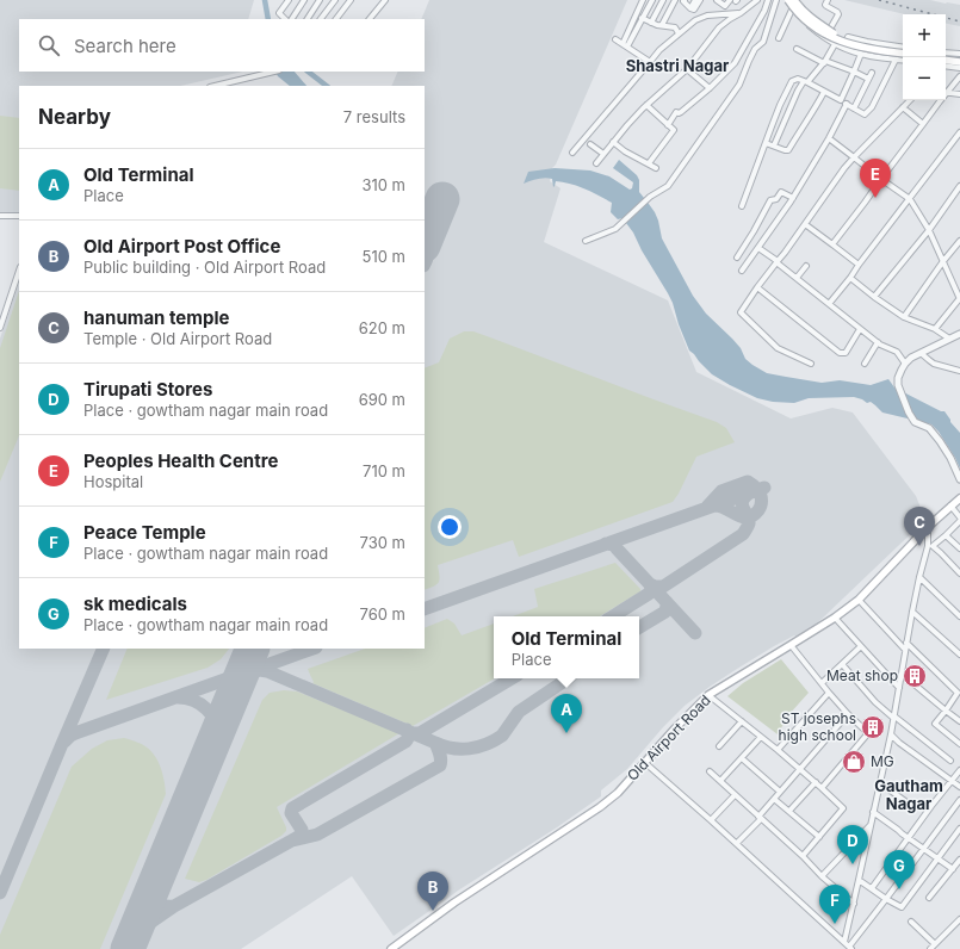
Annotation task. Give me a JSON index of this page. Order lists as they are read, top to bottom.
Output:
{
  "streets": {
    "main road": ["Old Airport Road"]
  },
  "districts": ["Shastri Nagar", "Gautham Nagar"],
  "places": {
    "building": ["Meat shop", "ST josephs high school"],
    "shop": ["MG"]
  },
  "page": {
    "map_buttons": ["+", "−"],
    "search": "Search here",
    "heading": ["Nearby", "7 results"],
    "list": [
      {
        "mark": "A",
        "name": "Old Terminal",
        "note": "Place",
        "value": "310 m"
      },
      {
        "mark": "B",
        "name": "Old Airport Post Office",
        "note": "Public building · Old Airport Road",
        "value": "510 m"
      },
      {
        "mark": "C",
        "name": "hanuman temple",
        "note": "Temple · Old Airport Road",
        "value": "620 m"
      },
      {
        "mark": "D",
        "name": "Tirupati Stores",
        "note": "Place · gowtham nagar main road",
        "value": "690 m"
      },
      {
        "mark": "E",
        "name": "Peoples Health Centre",
        "note": "Hospital",
        "value": "710 m"
      },
      {
        "mark": "F",
        "name": "Peace Temple",
        "note": "Place · gowtham nagar main road",
        "value": "730 m"
      },
      {
        "mark": "G",
        "name": "sk medicals",
        "note": "Place · gowtham nagar main road",
        "value": "760 m"
      }
    ],
    "pins": [
      "E",
      "C",
      "A",
      "D",
      "G",
      "B",
      "F"
    ],
    "popup": ["Old Terminal", "Place"]
  }
}
